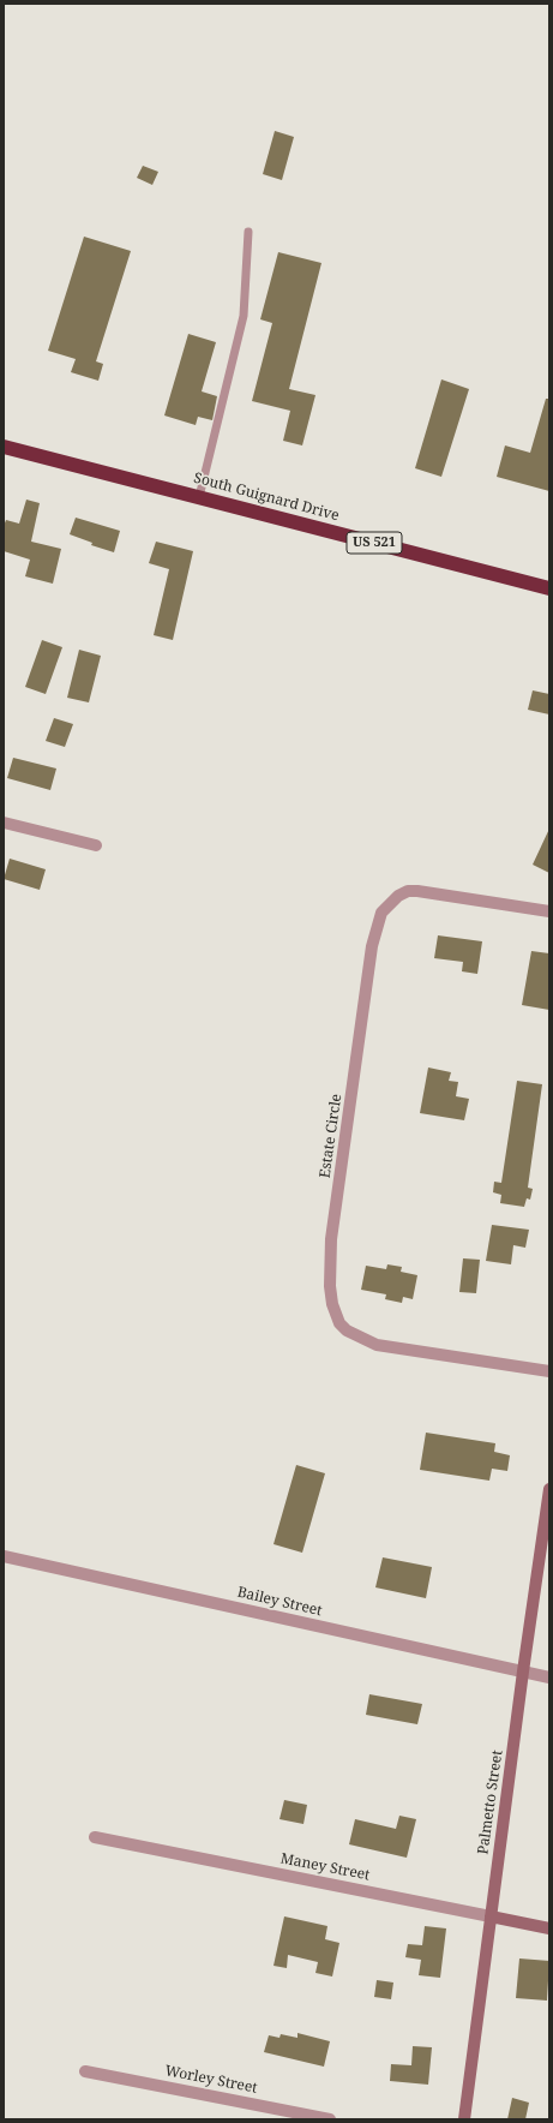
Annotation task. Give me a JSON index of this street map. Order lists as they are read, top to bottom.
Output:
{
  "streets": {
    "highway": ["South Guignard Drive", "US 521"],
    "street": [
      "Estate Circle",
      "Bailey Street",
      "Palmetto Street",
      "Maney Street",
      "Worley Street"
    ]
  },
  "crossings": [
    ["Bailey Street", "Palmetto Street"],
    ["Palmetto Street", "Maney Street"]
  ]
}
